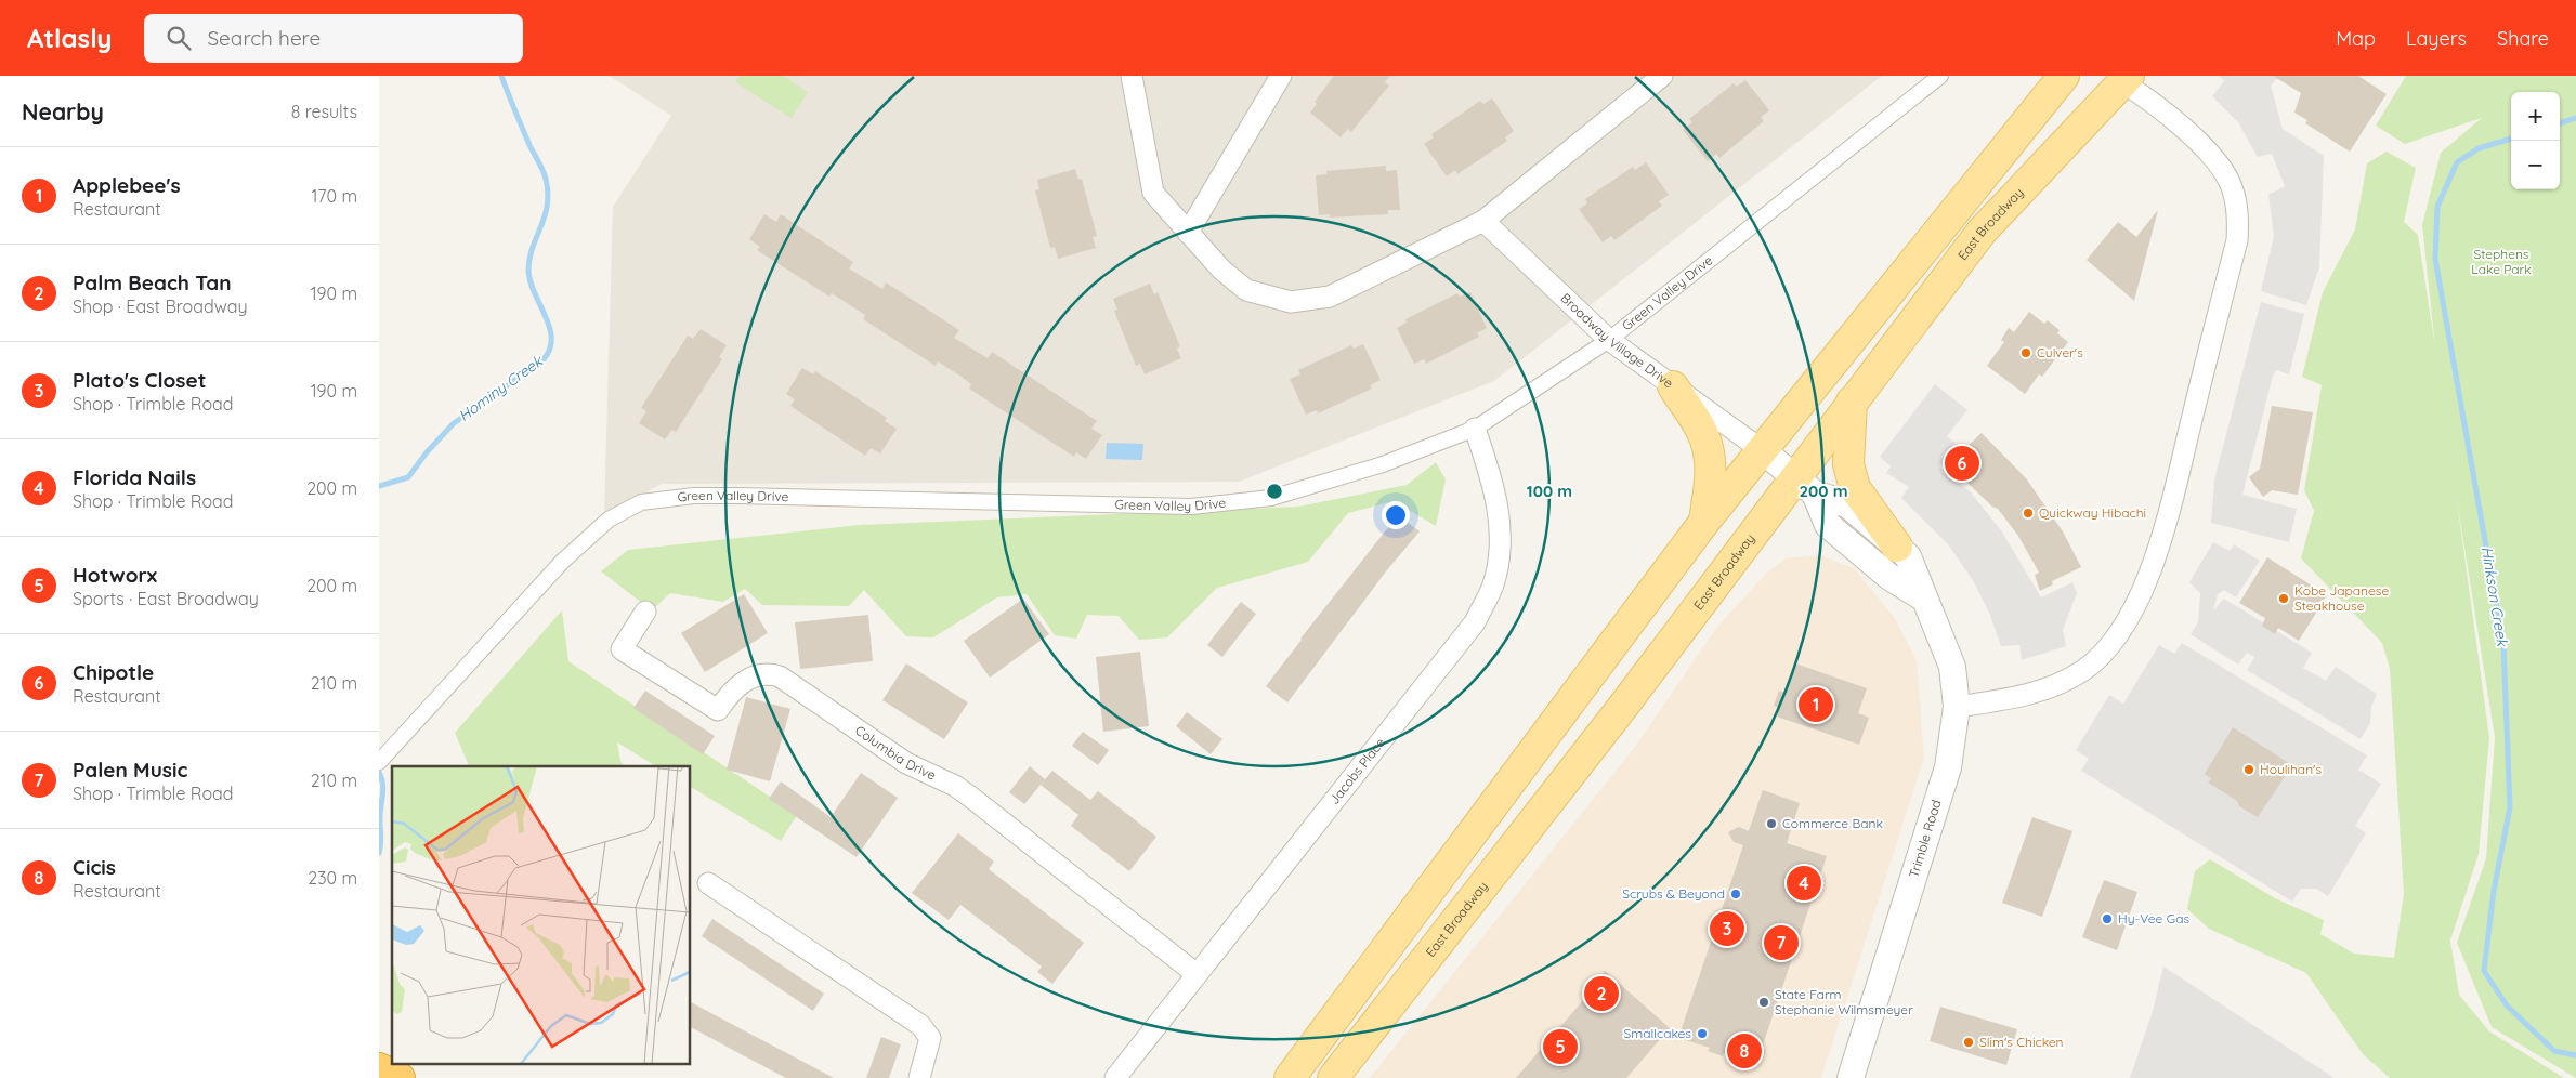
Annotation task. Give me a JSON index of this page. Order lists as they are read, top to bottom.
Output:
{
  "streets": {
    "main road": ["East Broadway"],
    "street": [
      "Green Valley Drive",
      "Broadway Village Drive",
      "Columbia Drive",
      "Jacobs Place",
      "Trimble Road"
    ]
  },
  "crossings": [
    ["East Broadway", "Trimble Road"],
    ["Green Valley Drive", "Broadway Village Drive"],
    ["Green Valley Drive", "Jacobs Place"],
    ["Broadway Village Drive", "Trimble Road"],
    ["Columbia Drive", "Jacobs Place"]
  ],
  "water": ["Hominy Creek", "Hinkson Creek"],
  "parks": ["Stephens Lake Park"],
  "places": [
    "Culver's",
    "Quickway Hibachi",
    "Kobe Japanese Steakhouse",
    "Houlihan's",
    "Commerce Bank",
    "Scrubs & Beyond",
    "Hy-Vee Gas",
    "State Farm Stephanie Wilmsmeyer",
    "Smallcakes",
    "Slim's Chicken"
  ],
  "page": {
    "header": "Atlasly",
    "search": "Search here",
    "nav": ["Map", "Layers", "Share"],
    "heading": ["Nearby", "8 results"],
    "map_buttons": ["+", "−"],
    "list": [
      {
        "mark": "1",
        "name": "Applebee's",
        "note": "Restaurant",
        "value": "170 m"
      },
      {
        "mark": "2",
        "name": "Palm Beach Tan",
        "note": "Shop · East Broadway",
        "value": "190 m"
      },
      {
        "mark": "3",
        "name": "Plato's Closet",
        "note": "Shop · Trimble Road",
        "value": "190 m"
      },
      {
        "mark": "4",
        "name": "Florida Nails",
        "note": "Shop · Trimble Road",
        "value": "200 m"
      },
      {
        "mark": "5",
        "name": "Hotworx",
        "note": "Sports · East Broadway",
        "value": "200 m"
      },
      {
        "mark": "6",
        "name": "Chipotle",
        "note": "Restaurant",
        "value": "210 m"
      },
      {
        "mark": "7",
        "name": "Palen Music",
        "note": "Shop · Trimble Road",
        "value": "210 m"
      },
      {
        "mark": "8",
        "name": "Cicis",
        "note": "Restaurant",
        "value": "230 m"
      }
    ],
    "pins": [
      "6",
      "1",
      "4",
      "3",
      "7",
      "2",
      "5",
      "8"
    ]
  },
  "rings": ["100 m", "200 m"]
}
